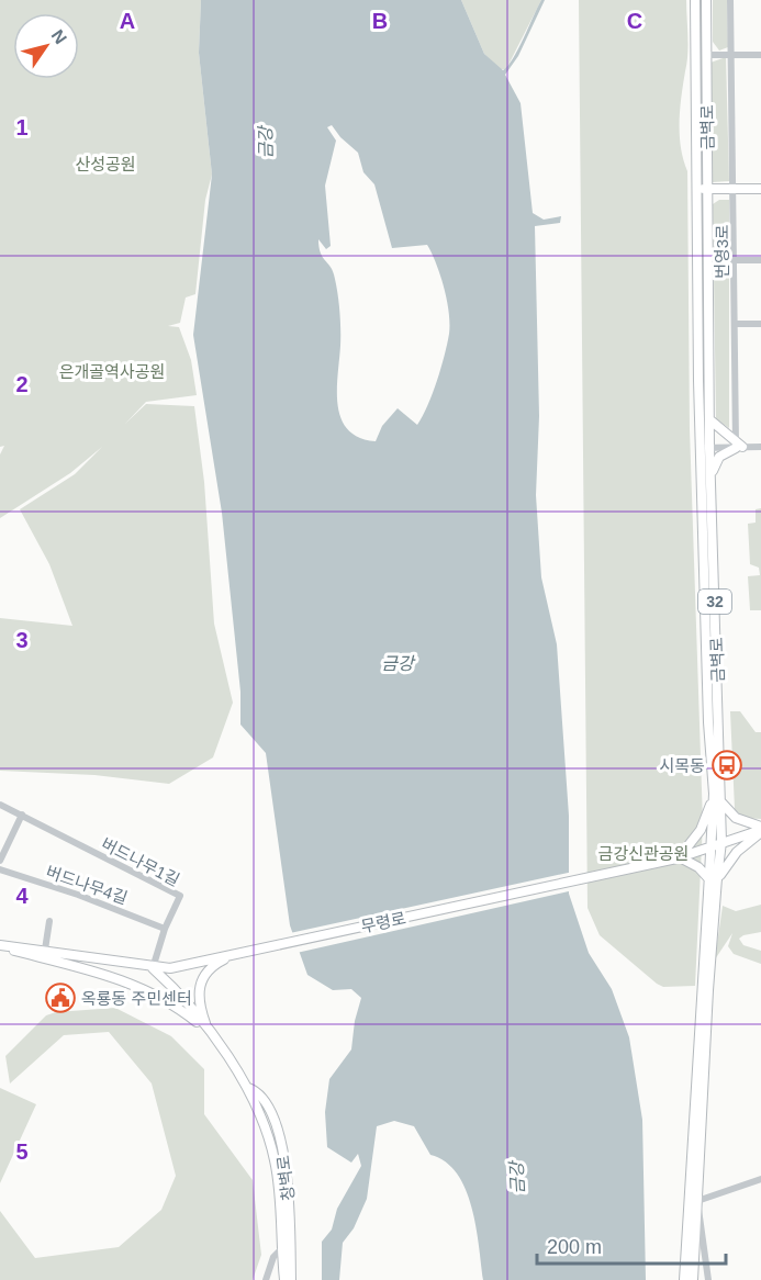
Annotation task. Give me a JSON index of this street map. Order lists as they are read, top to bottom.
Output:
{
  "streets": {
    "highway": ["금벽로", "32"],
    "main road": ["무령로", "창벽로"],
    "street": ["번영3로", "버드나무1길", "버드나무4길"]
  },
  "crossings": [
    ["금벽로", "무령로"],
    ["버드나무1길", "버드나무4길"],
    ["버드나무1길", "무령로"],
    ["버드나무1길", "창벽로"],
    ["무령로", "창벽로"]
  ],
  "water": ["금강"],
  "parks": ["산성공원", "은개골역사공원", "금강신관공원"],
  "places": {
    "bus stop": ["시목동"],
    "public building": ["옥룡동 주민센터"]
  },
  "scale_bar": "200 m",
  "north": "top right",
  "grid": {
    "columns": ["A", "B", "C"],
    "rows": [
      "1",
      "2",
      "3",
      "4",
      "5"
    ]
  }
}
